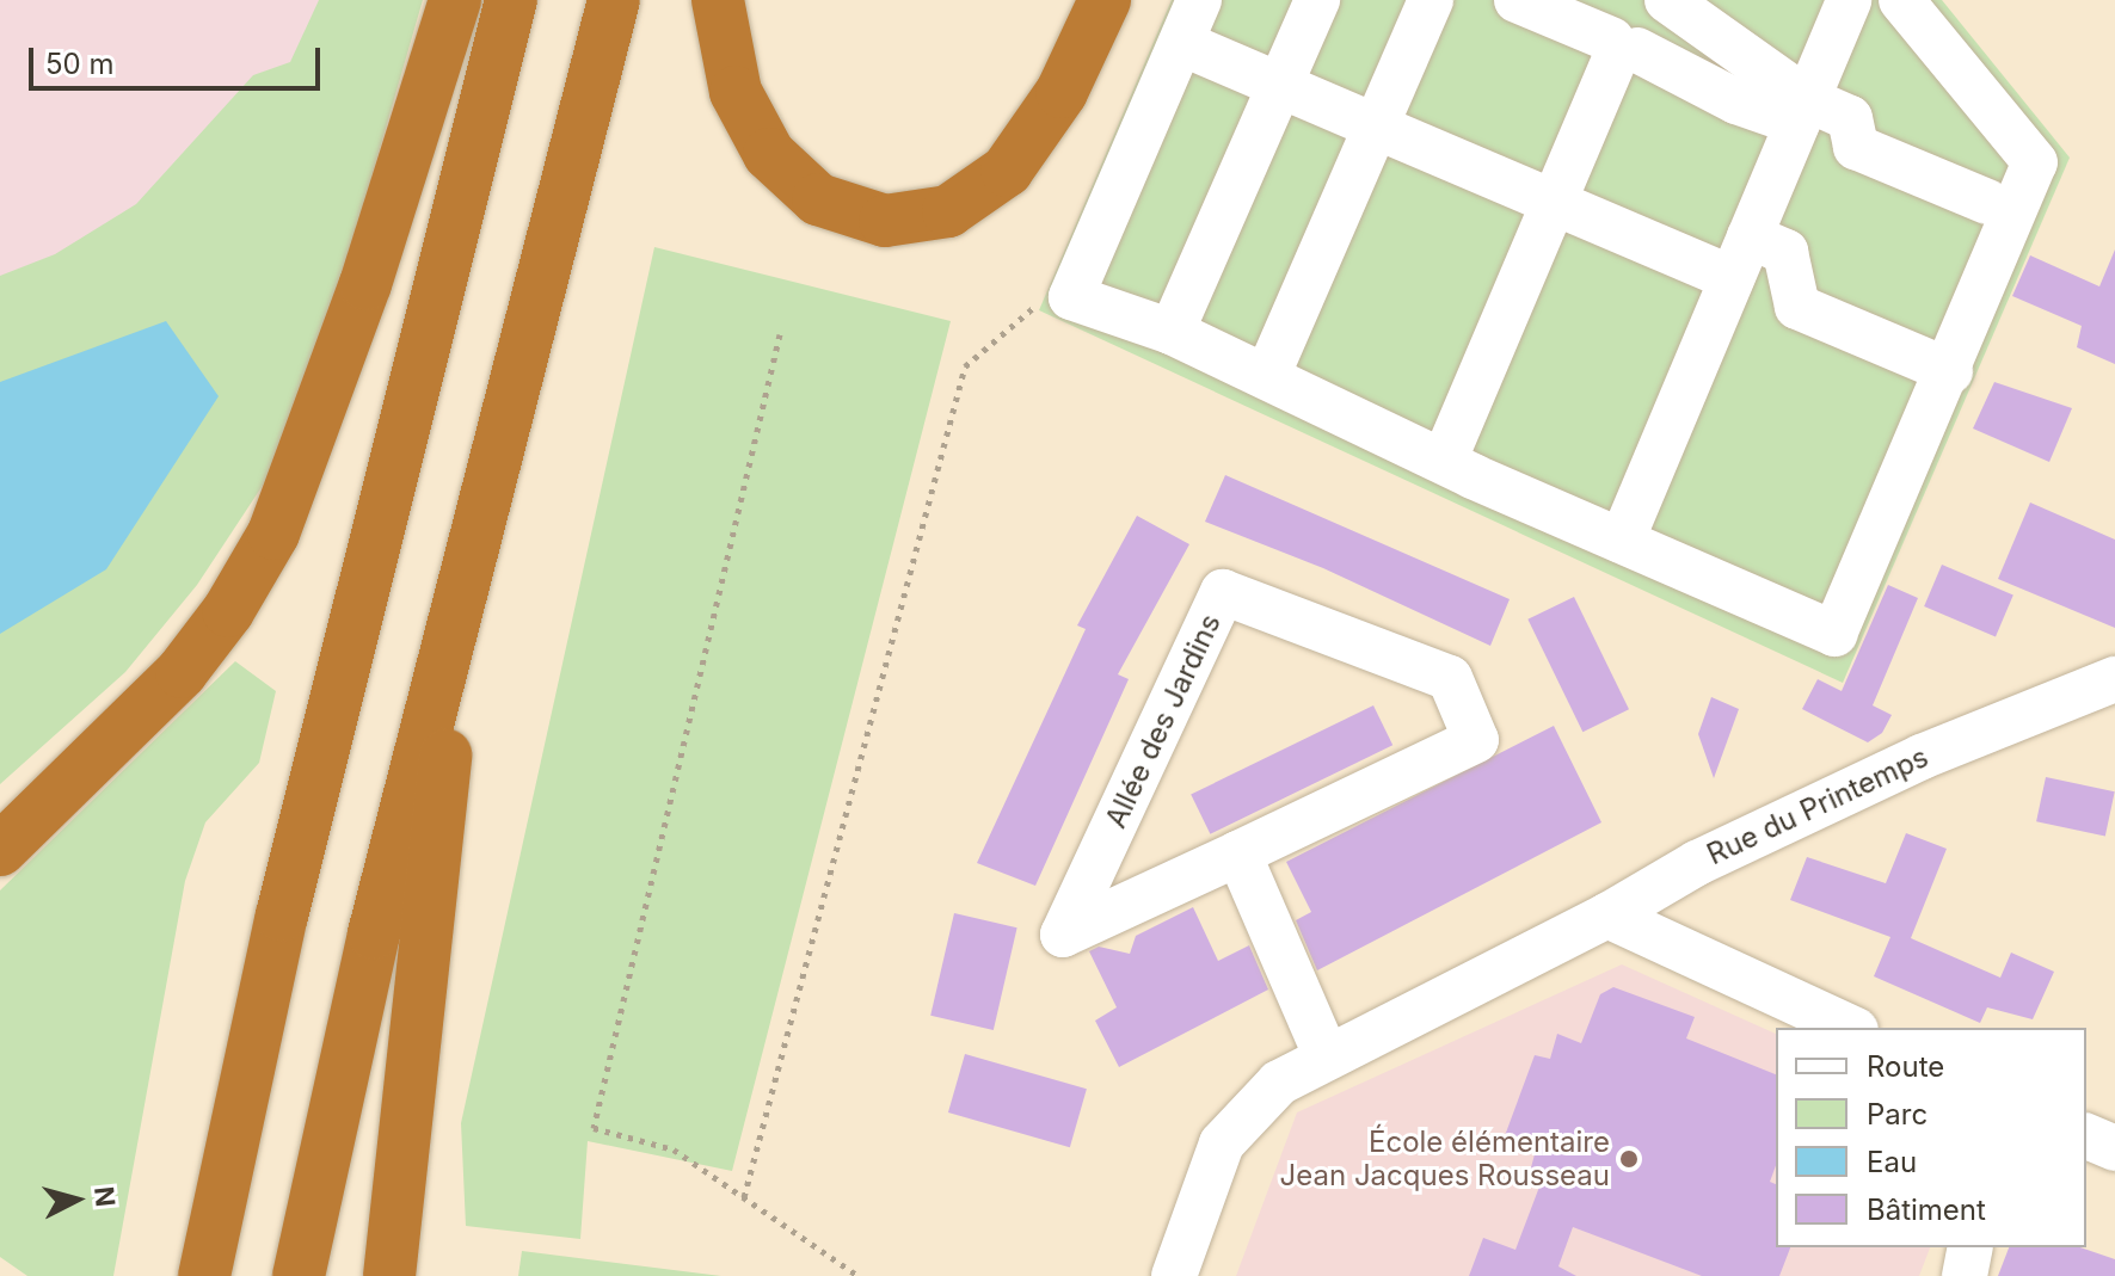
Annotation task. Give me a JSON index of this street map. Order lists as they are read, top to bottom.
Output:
{
  "streets": {
    "street": ["Allée des Jardins", "Rue du Printemps"]
  },
  "places": ["École élémentaire Jean Jacques Rousseau"],
  "legend": [
    "Route",
    "Parc",
    "Eau",
    "Bâtiment"
  ],
  "scale_bar": "50 m",
  "north": "right"
}
